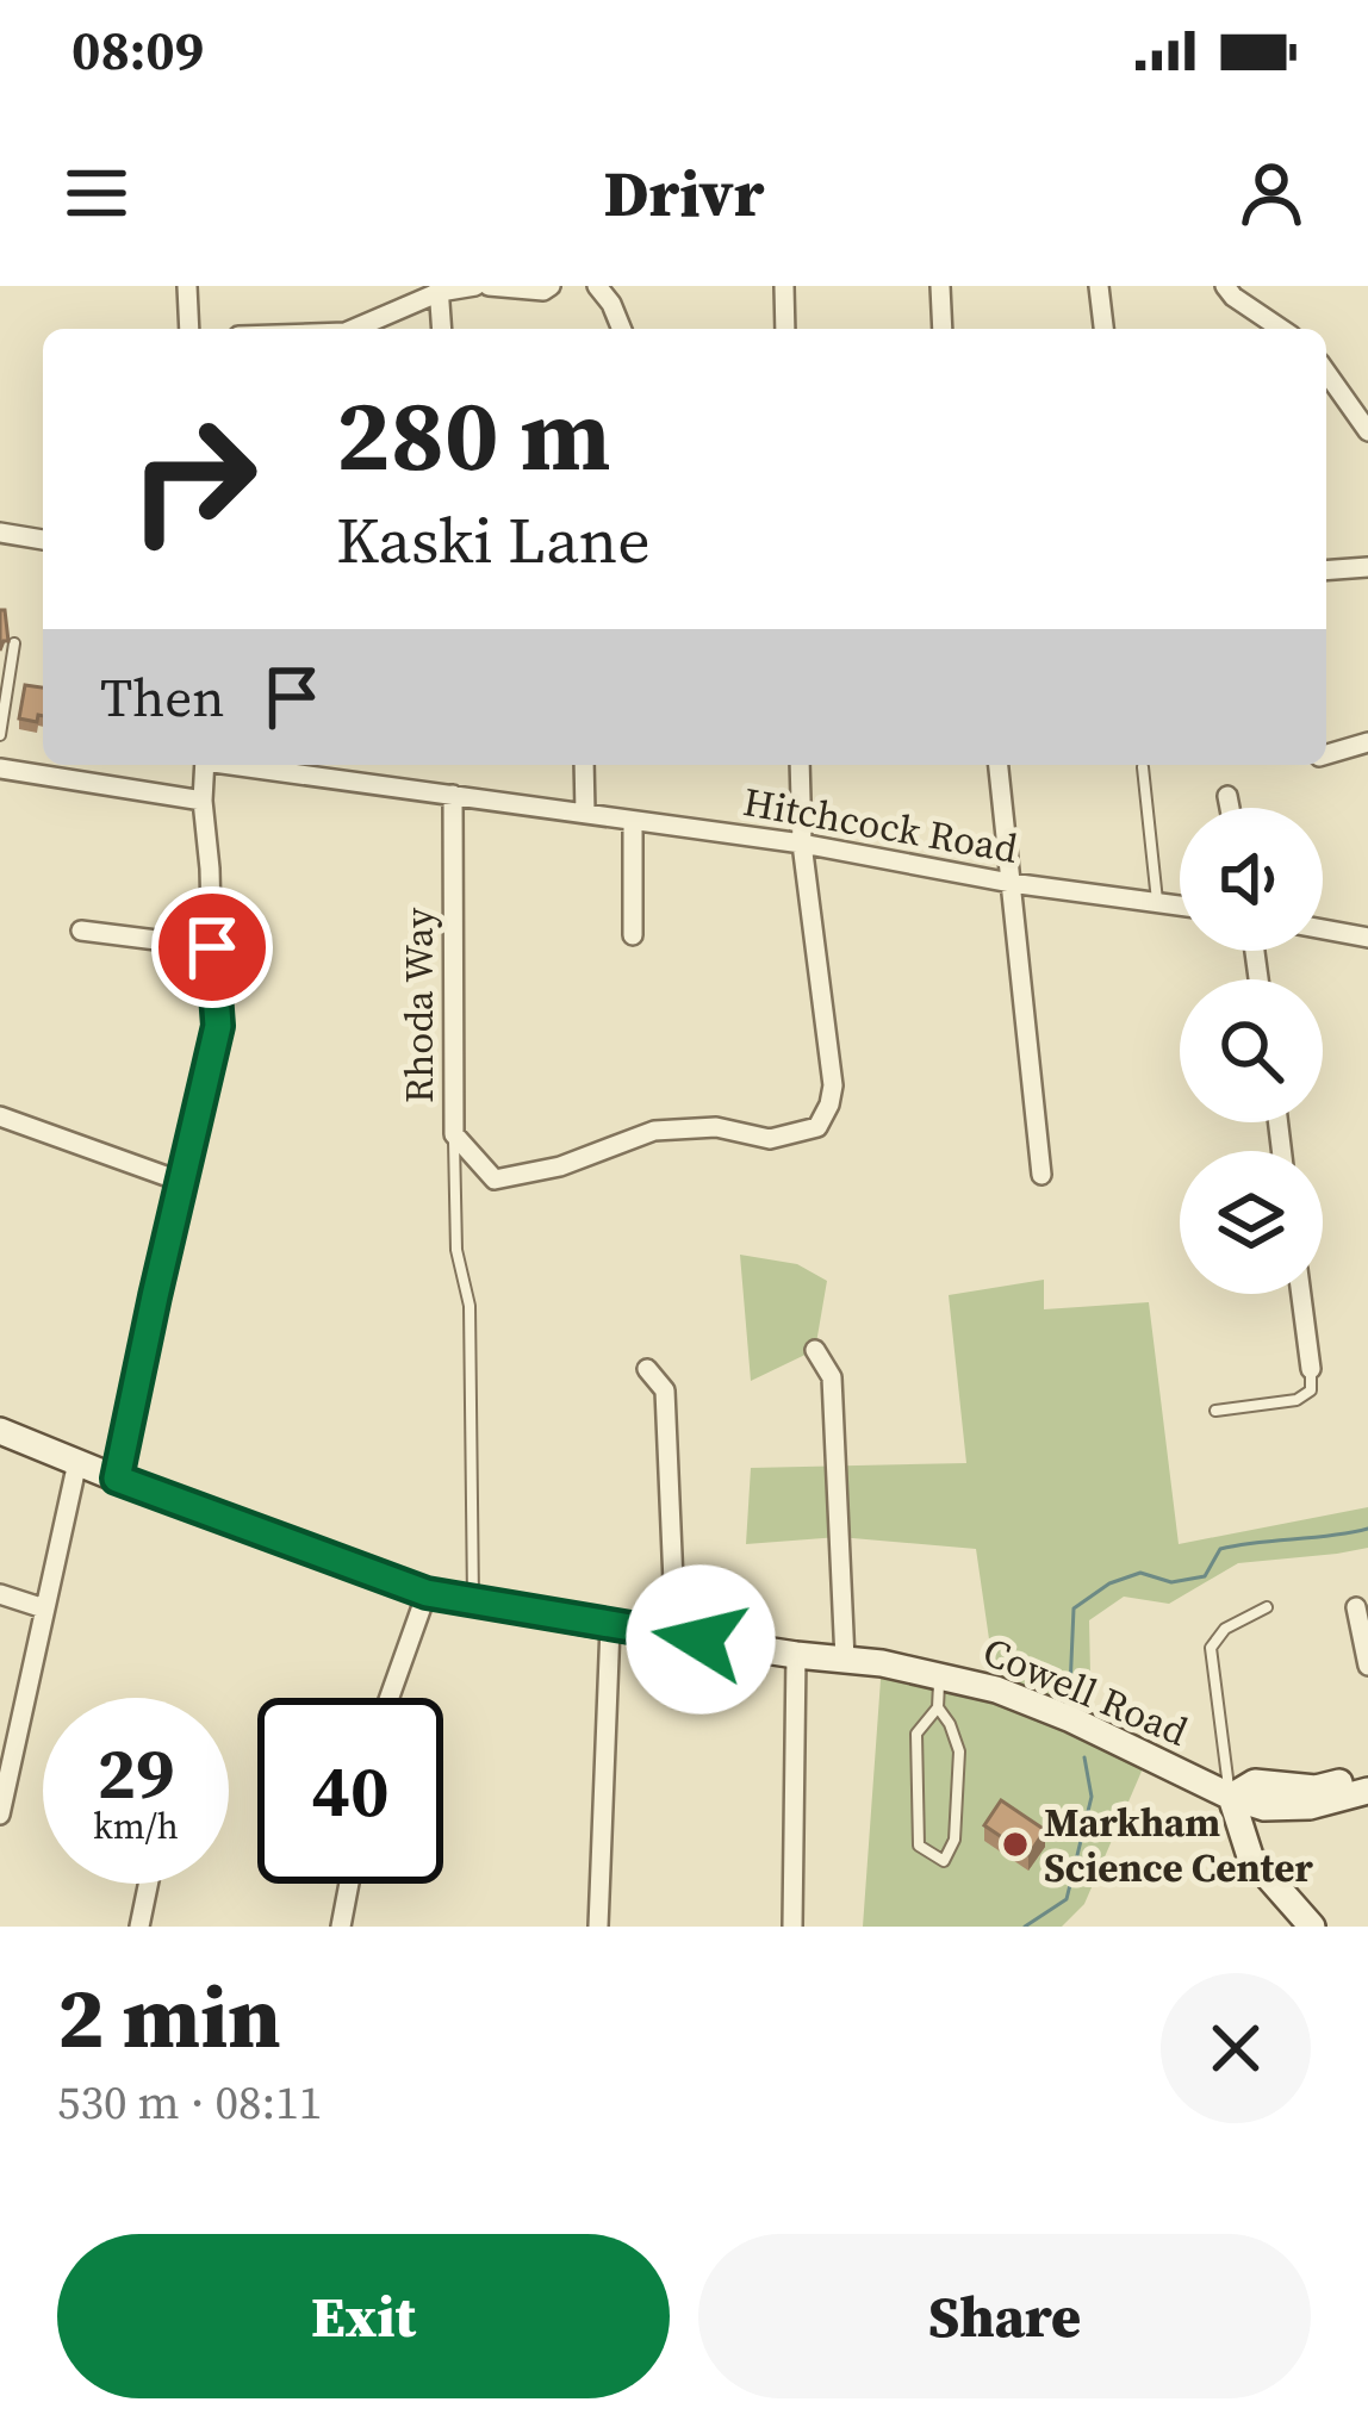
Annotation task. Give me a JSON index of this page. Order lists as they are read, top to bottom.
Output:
{
  "streets": {
    "street": ["Hitchcock Road", "Rhoda Way", "Cowell Road"]
  },
  "crossings": [
    ["Hitchcock Road", "Rhoda Way"]
  ],
  "places": ["Markham Science Center"],
  "page": {
    "status": "08:09",
    "header": "Drivr",
    "turn": ["280 m", "Kaski Lane"],
    "then": "Then",
    "speed": "29 km/h",
    "limit": "40",
    "heading": ["2 min", "530 m · 08:11"],
    "buttons": ["Exit", "Share"]
  }
}
